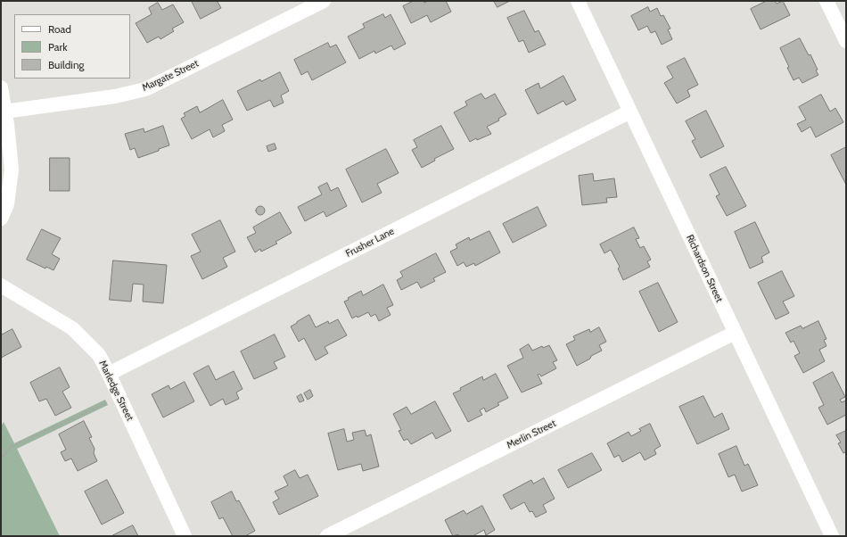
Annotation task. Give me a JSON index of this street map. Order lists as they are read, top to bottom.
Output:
{
  "streets": {
    "street": [
      "Margate Street",
      "Frusher Lane",
      "Richardson Street",
      "Marledge Street",
      "Merlin Street"
    ]
  },
  "crossings": [
    ["Frusher Lane", "Richardson Street"],
    ["Frusher Lane", "Marledge Street"],
    ["Richardson Street", "Merlin Street"]
  ],
  "legend": ["Road", "Park", "Building"]
}
